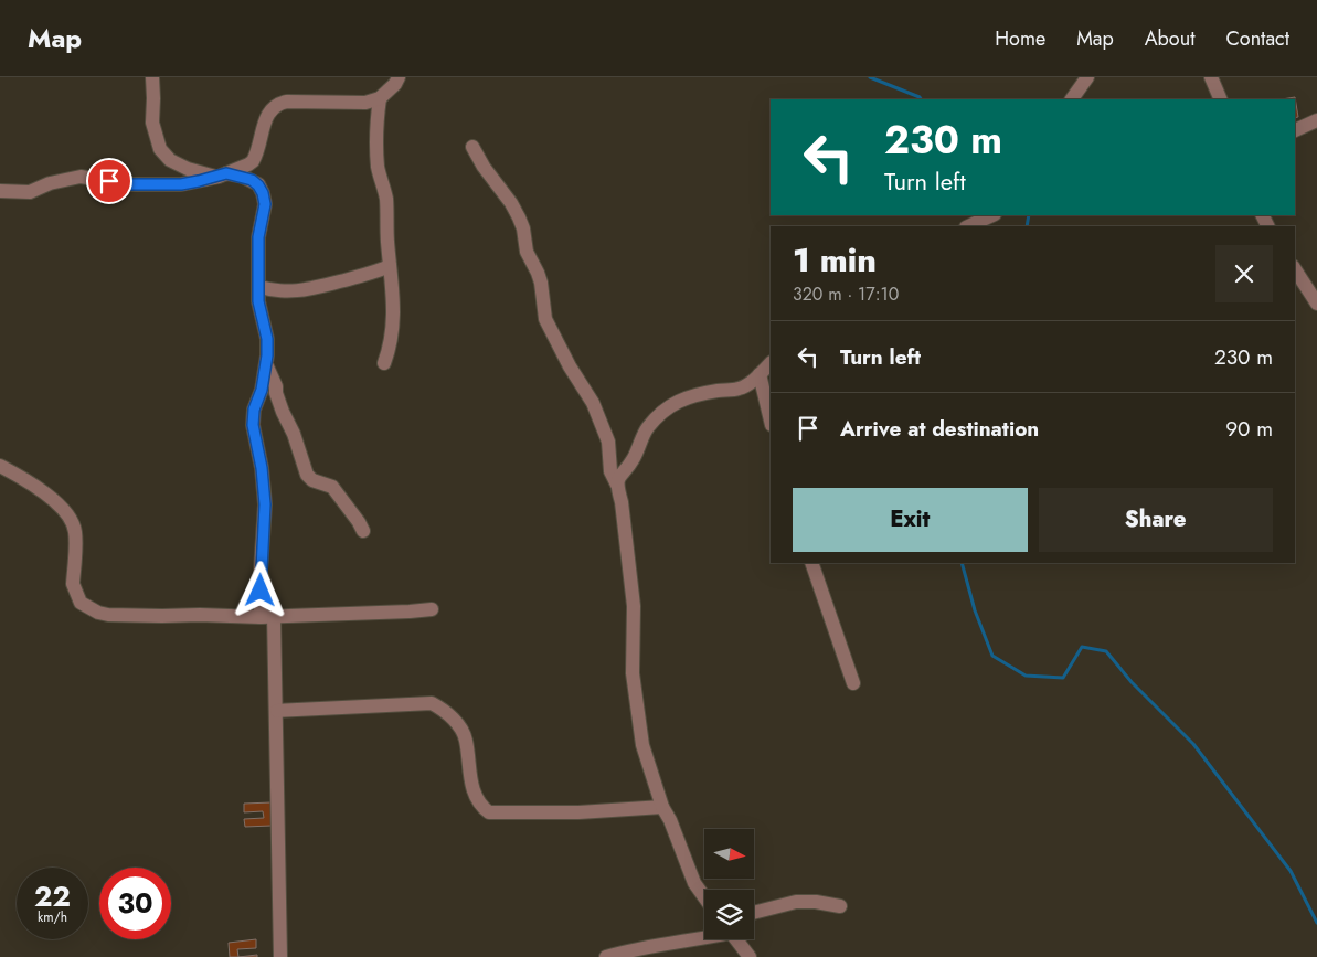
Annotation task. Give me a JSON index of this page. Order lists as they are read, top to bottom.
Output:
{
  "north": "right",
  "page": {
    "header": "Map",
    "nav": [
      "Home",
      "Map",
      "About",
      "Contact"
    ],
    "turn": ["230 m", "Turn left"],
    "heading": ["1 min", "320 m · 17:10"],
    "list": [
      {
        "name": "Turn left",
        "value": "230 m"
      },
      {
        "name": "Arrive at destination",
        "value": "90 m"
      }
    ],
    "buttons": ["Exit", "Share"],
    "speed": "22 km/h",
    "limit": "30"
  }
}
